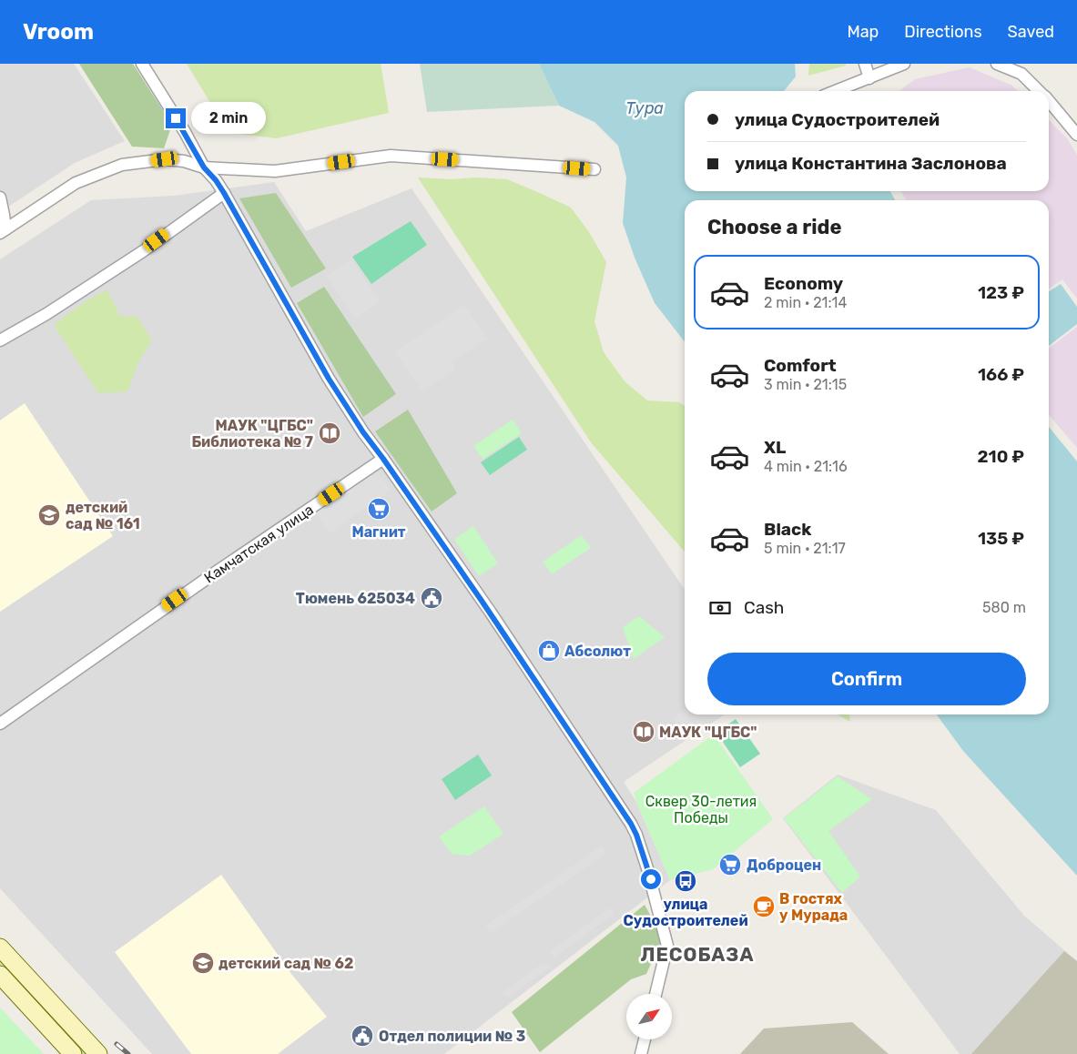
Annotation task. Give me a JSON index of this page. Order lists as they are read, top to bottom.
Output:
{
  "streets": {
    "street": ["Камчатская улица"]
  },
  "districts": ["ЛЕСОБАЗА"],
  "water": ["Тура"],
  "parks": ["Сквер 30-летия Победы"],
  "places": {
    "library": ["МАУК \"ЦГБС\" Библиотека № 7", "МАУК \"ЦГБС\""],
    "supermarket": ["Магнит", "Доброцен"],
    "school or university": ["детский сад № 161", "детский сад № 62"],
    "public building": ["Тюмень 625034", "Отдел полиции № 3"],
    "shop": ["Абсолют"],
    "bus stop": ["улица Судостроителей"],
    "cafe": ["В гостях у Мурада"]
  },
  "north": "top right",
  "page": {
    "header": "Vroom",
    "nav": ["Map", "Directions", "Saved"],
    "banner": ["улица Судостроителей", "улица Константина Заслонова"],
    "bubble": "2 min",
    "heading": "Choose a ride",
    "list": [
      {
        "name": "Economy",
        "note": "2 min · 21:14",
        "value": "123 ₽"
      },
      {
        "name": "Comfort",
        "note": "3 min · 21:15",
        "value": "166 ₽"
      },
      {
        "name": "XL",
        "note": "4 min · 21:16",
        "value": "210 ₽"
      },
      {
        "name": "Black",
        "note": "5 min · 21:17",
        "value": "135 ₽"
      }
    ],
    "pay": ["Cash", "580 m"],
    "buttons": "Confirm"
  }
}
